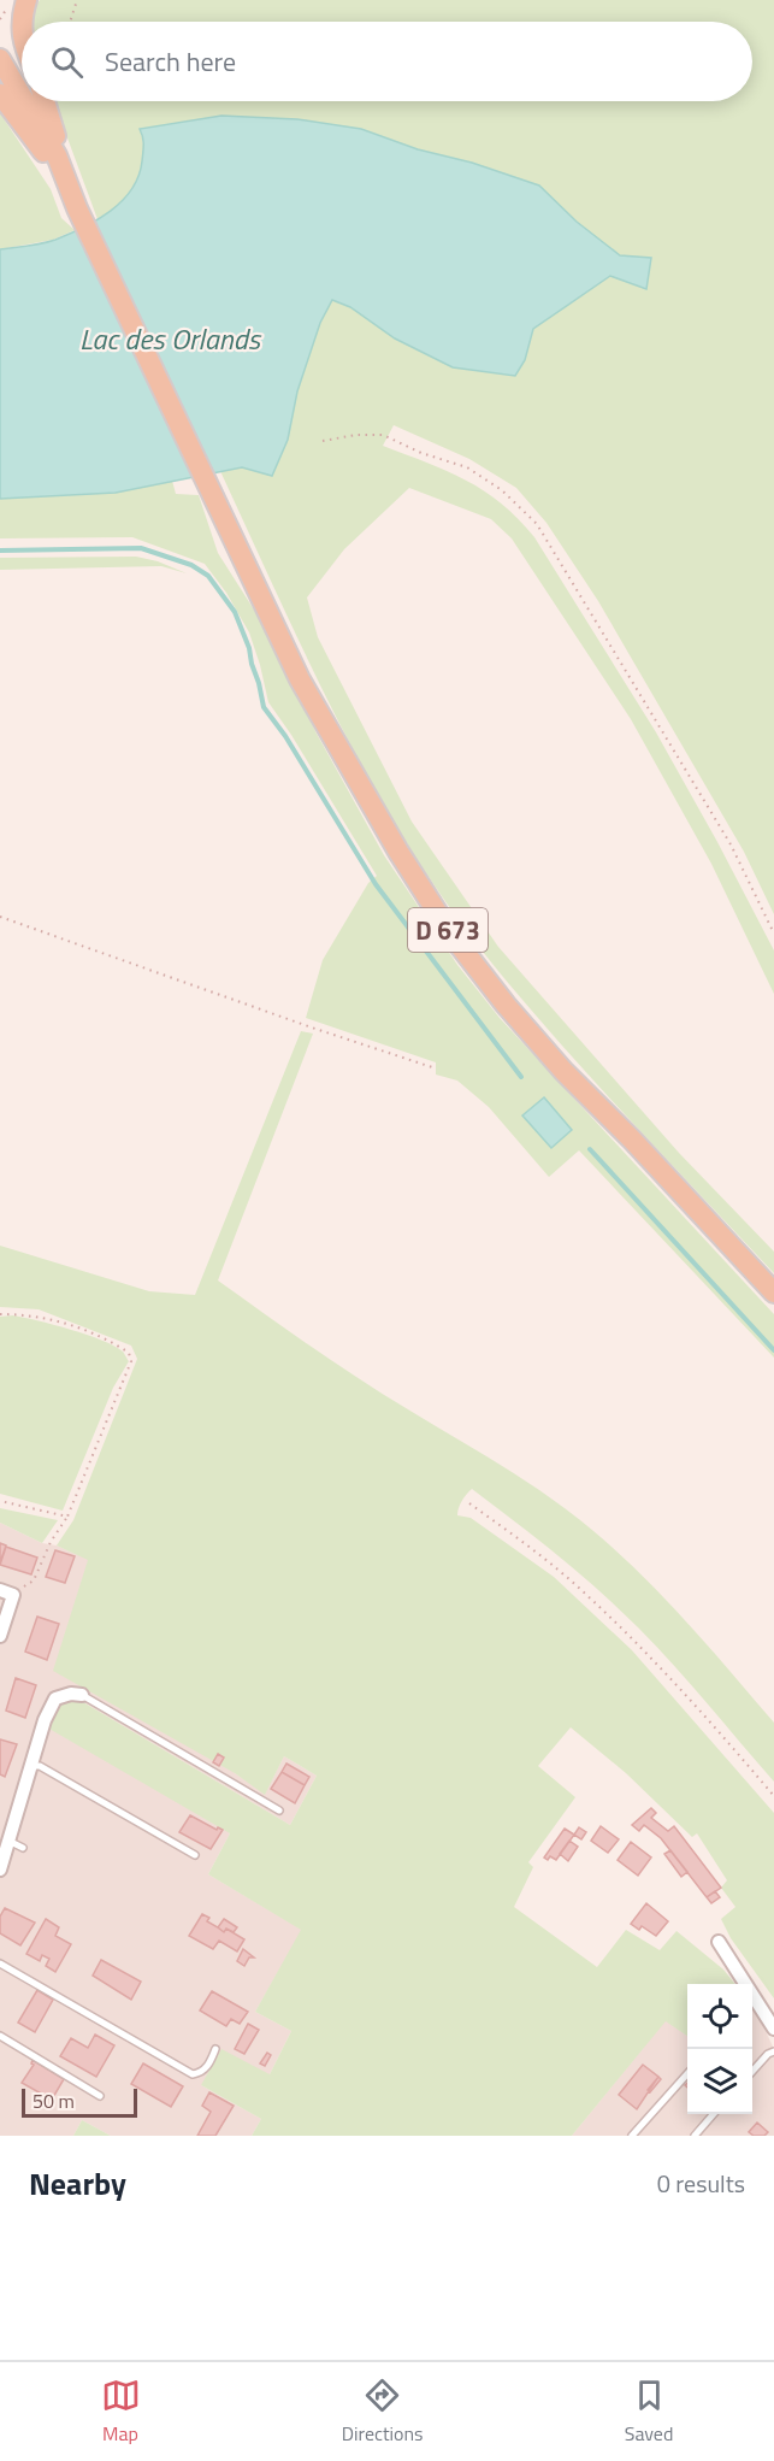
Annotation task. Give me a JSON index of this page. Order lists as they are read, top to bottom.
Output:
{
  "streets": {
    "main road": ["D 673"]
  },
  "water": ["Lac des Orlands"],
  "scale_bar": "50 m",
  "page": {
    "search": "Search here",
    "scale": "50 m",
    "heading": ["Nearby", "0 results"],
    "nav": ["Map", "Directions", "Saved"]
  }
}
